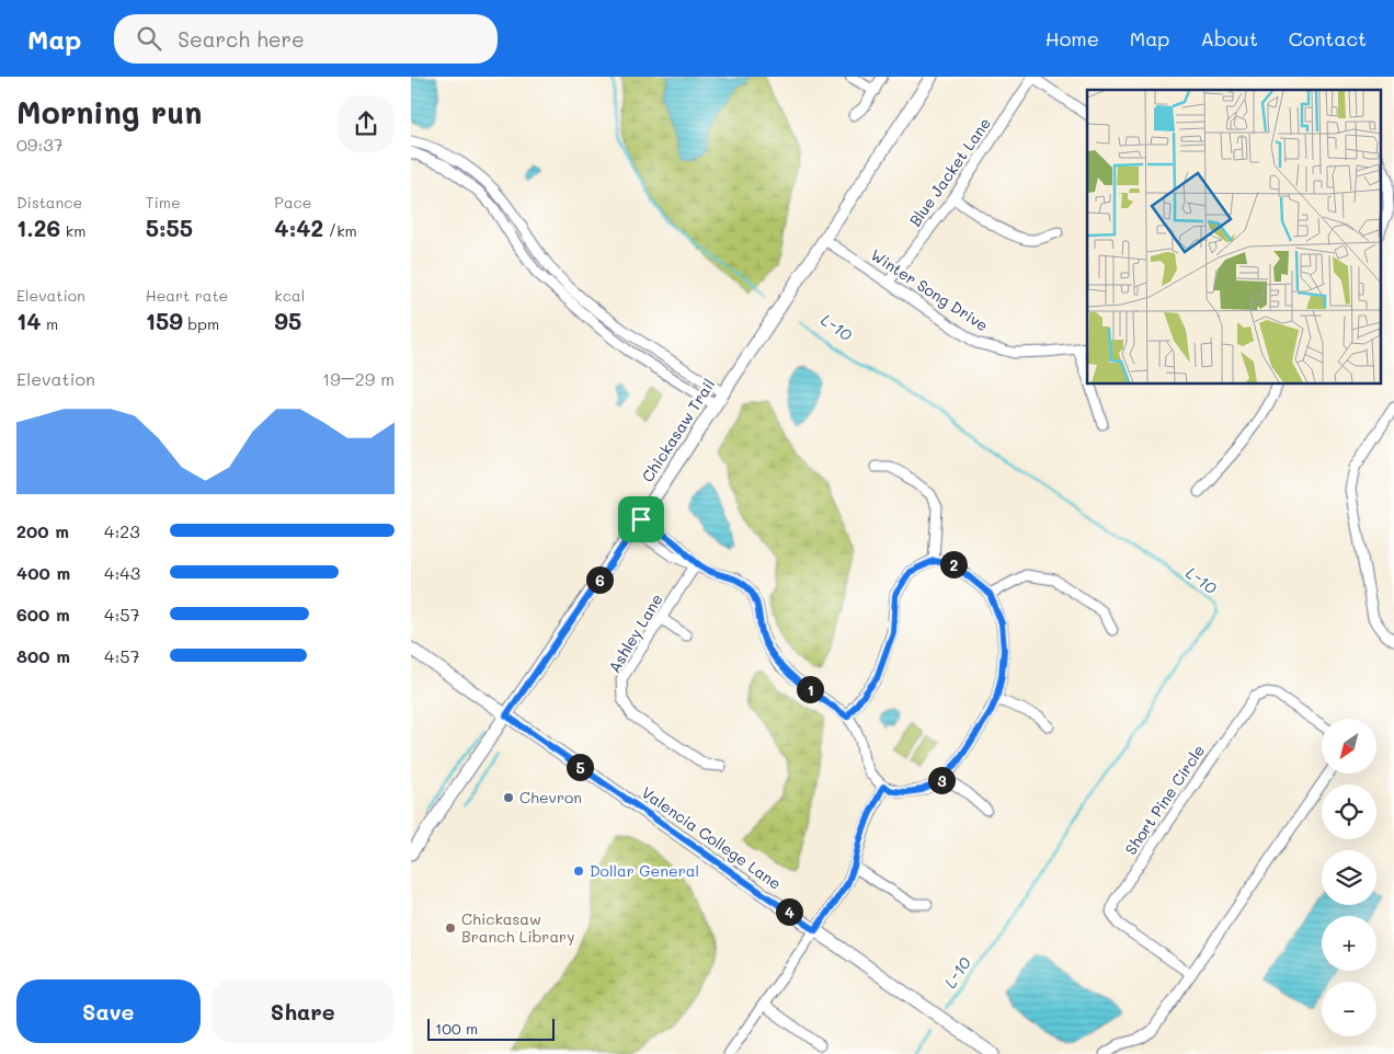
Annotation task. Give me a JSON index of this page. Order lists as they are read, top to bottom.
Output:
{
  "streets": {
    "street": [
      "Blue Jacket Lane",
      "Winter Song Drive",
      "Chickasaw Trail",
      "Ashley Lane",
      "Short Pine Circle",
      "Valencia College Lane"
    ]
  },
  "crossings": [
    ["Blue Jacket Lane", "Winter Song Drive"],
    ["Winter Song Drive", "Chickasaw Trail"],
    ["Chickasaw Trail", "Valencia College Lane"]
  ],
  "water": ["L-10"],
  "places": ["Chevron", "Dollar General", "Chickasaw Branch Library"],
  "scale_bar": "100 m",
  "north": "bottom left",
  "page": {
    "header": "Map",
    "search": "Search here",
    "nav": [
      "Home",
      "Map",
      "About",
      "Contact"
    ],
    "heading": ["Morning run", "09:37"],
    "stats": [
      ["Distance", "1.26 km"],
      ["Time", "5:55"],
      ["Pace", "4:42 /km"],
      ["Elevation", "14 m"],
      ["Heart rate", "159 bpm"],
      ["kcal", "95"]
    ],
    "chart": ["Elevation", "19–29 m"],
    "list": [
      {
        "name": "200 m",
        "note": "4:23"
      },
      {
        "name": "400 m",
        "note": "4:43"
      },
      {
        "name": "600 m",
        "note": "4:57"
      },
      {
        "name": "800 m",
        "note": "4:57"
      }
    ],
    "pins": [
      "2",
      "6",
      "1",
      "5",
      "3",
      "4"
    ],
    "map_buttons": ["+", "−"],
    "buttons": ["Save", "Share"],
    "scale": "100 m"
  }
}
